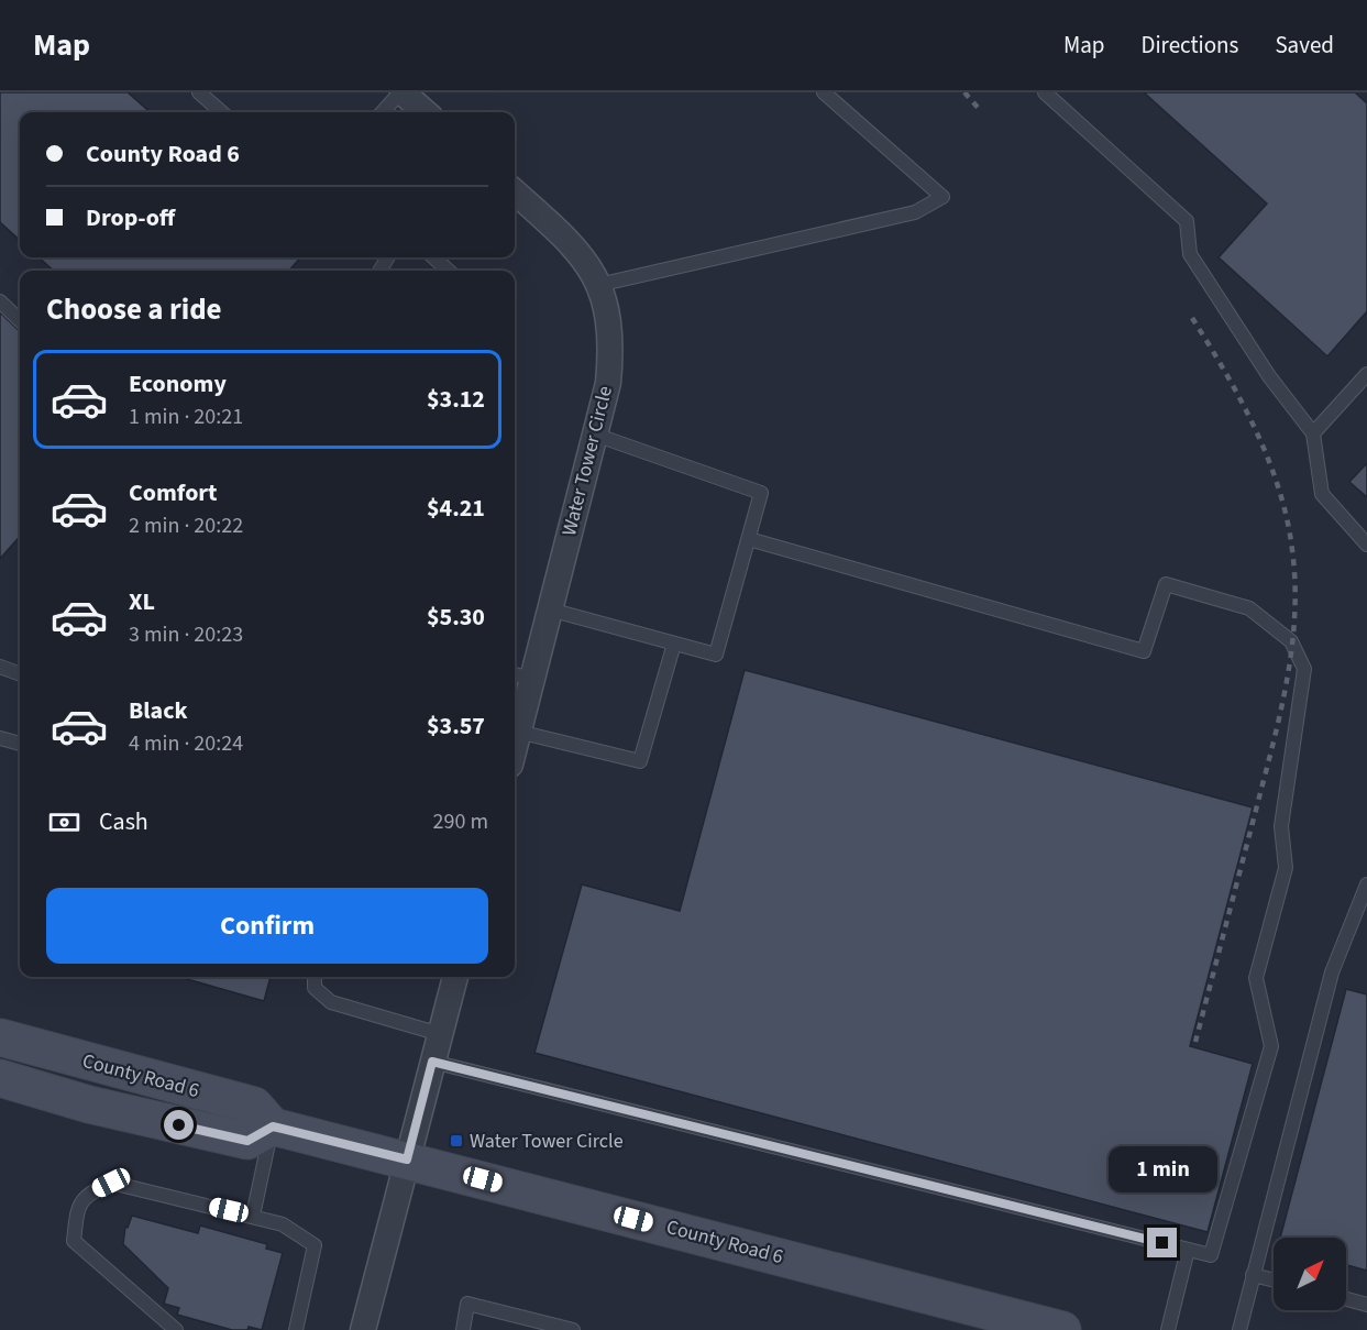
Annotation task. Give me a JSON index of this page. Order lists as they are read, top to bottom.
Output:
{
  "streets": {
    "main road": ["County Road 6"],
    "street": ["Water Tower Circle"]
  },
  "places": {
    "transit": ["Water Tower Circle"]
  },
  "north": "top right",
  "page": {
    "header": "Map",
    "nav": ["Map", "Directions", "Saved"],
    "banner": ["County Road 6", "Drop-off"],
    "heading": "Choose a ride",
    "list": [
      {
        "name": "Economy",
        "note": "1 min · 20:21",
        "value": "$3.12"
      },
      {
        "name": "Comfort",
        "note": "2 min · 20:22",
        "value": "$4.21"
      },
      {
        "name": "XL",
        "note": "3 min · 20:23",
        "value": "$5.30"
      },
      {
        "name": "Black",
        "note": "4 min · 20:24",
        "value": "$3.57"
      }
    ],
    "pay": ["Cash", "290 m"],
    "buttons": "Confirm",
    "bubble": "1 min"
  }
}
